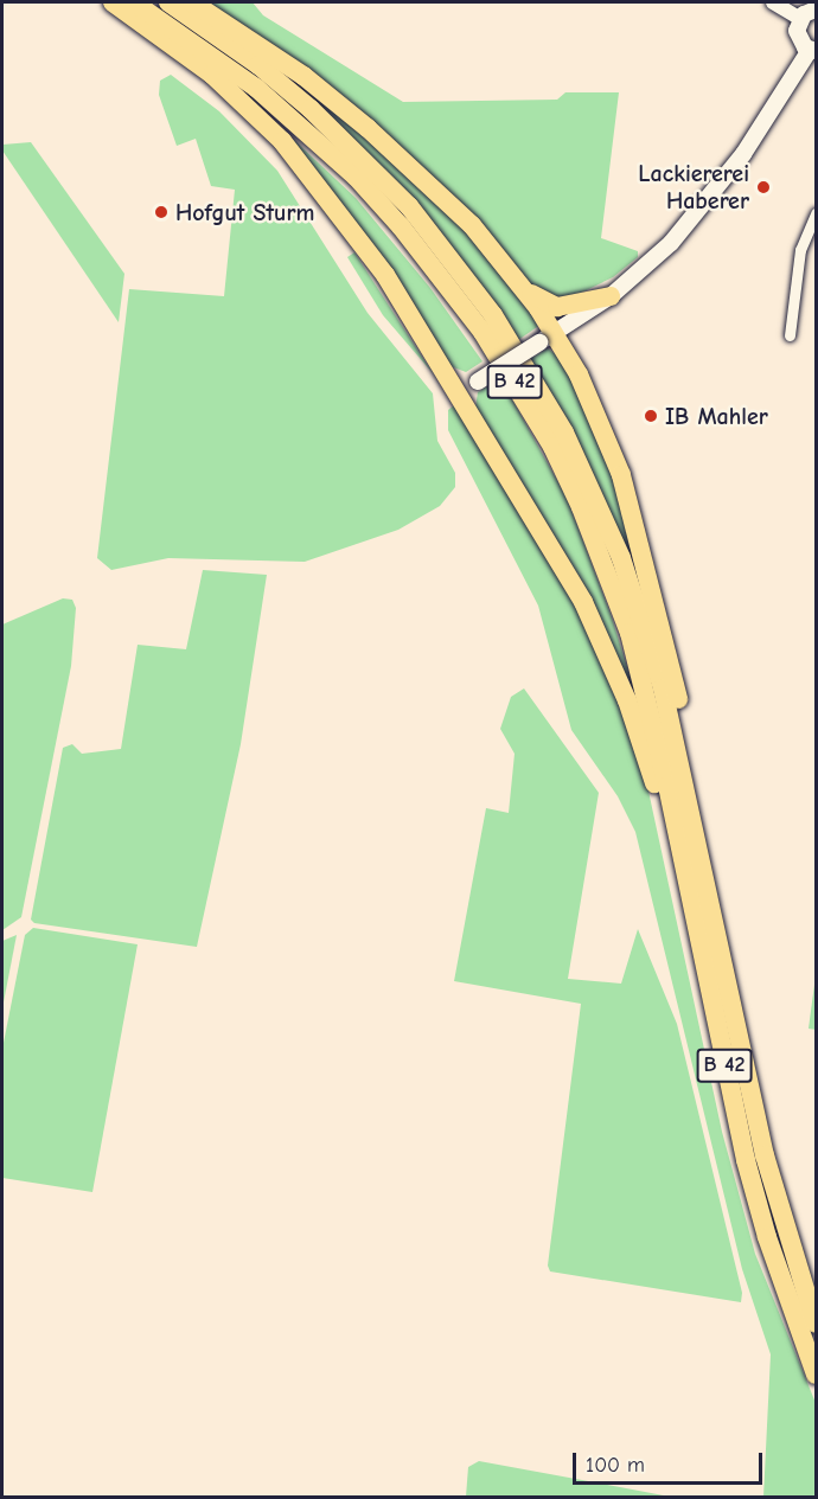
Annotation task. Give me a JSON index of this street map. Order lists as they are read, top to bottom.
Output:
{
  "streets": {
    "highway": ["B 42"]
  },
  "places": ["Lackiererei Haberer", "Hofgut Sturm", "IB Mahler"],
  "scale_bar": "100 m"
}
